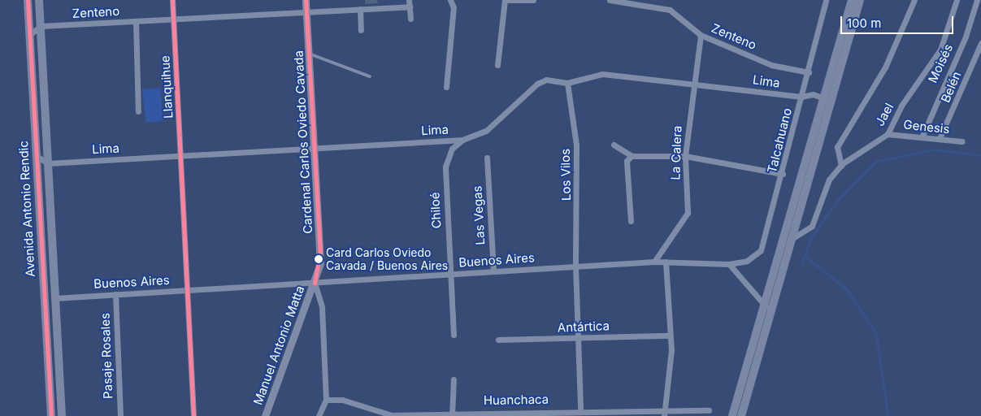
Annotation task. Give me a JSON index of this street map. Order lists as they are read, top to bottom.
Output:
{
  "streets": {
    "main road": ["Avenida Antonio Rendic"],
    "street": [
      "Zenteno",
      "Moisés",
      "Lima",
      "Llanquihue",
      "Belén",
      "Jael",
      "Genesis",
      "Talcahuano",
      "Cardenal Carlos Oviedo Cavada",
      "La Calera",
      "Los Vilos",
      "Chiloé",
      "Las Vegas",
      "Buenos Aires",
      "Antártica",
      "Manuel Antonio Matta",
      "Pasaje Rosales",
      "Huanchaca"
    ]
  },
  "crossings": [
    ["Zenteno", "Llanquihue"],
    ["Zenteno", "Talcahuano"],
    ["Zenteno", "Cardenal Carlos Oviedo Cavada"],
    ["Zenteno", "La Calera"],
    ["Zenteno", "Avenida Antonio Rendic"],
    ["Moisés", "Genesis"],
    ["Lima", "Llanquihue"],
    ["Lima", "Talcahuano"],
    ["Lima", "Cardenal Carlos Oviedo Cavada"],
    ["Lima", "La Calera"],
    ["Lima", "Los Vilos"],
    ["Lima", "Avenida Antonio Rendic"],
    ["Lima", "Chiloé"],
    ["Llanquihue", "Buenos Aires"],
    ["Belén", "Genesis"],
    ["Jael", "Genesis"],
    ["Talcahuano", "Buenos Aires"],
    ["Cardenal Carlos Oviedo Cavada", "Buenos Aires"],
    ["Cardenal Carlos Oviedo Cavada", "Manuel Antonio Matta"],
    ["La Calera", "Buenos Aires"],
    ["Los Vilos", "Buenos Aires"],
    ["Los Vilos", "Antártica"],
    ["Los Vilos", "Huanchaca"],
    ["Avenida Antonio Rendic", "Buenos Aires"],
    ["Chiloé", "Buenos Aires"],
    ["Las Vegas", "Buenos Aires"],
    ["Buenos Aires", "Manuel Antonio Matta"],
    ["Buenos Aires", "Pasaje Rosales"]
  ],
  "places": ["Card Carlos Oviedo Cavada / Buenos Aires"],
  "scale_bar": "100 m"
}
